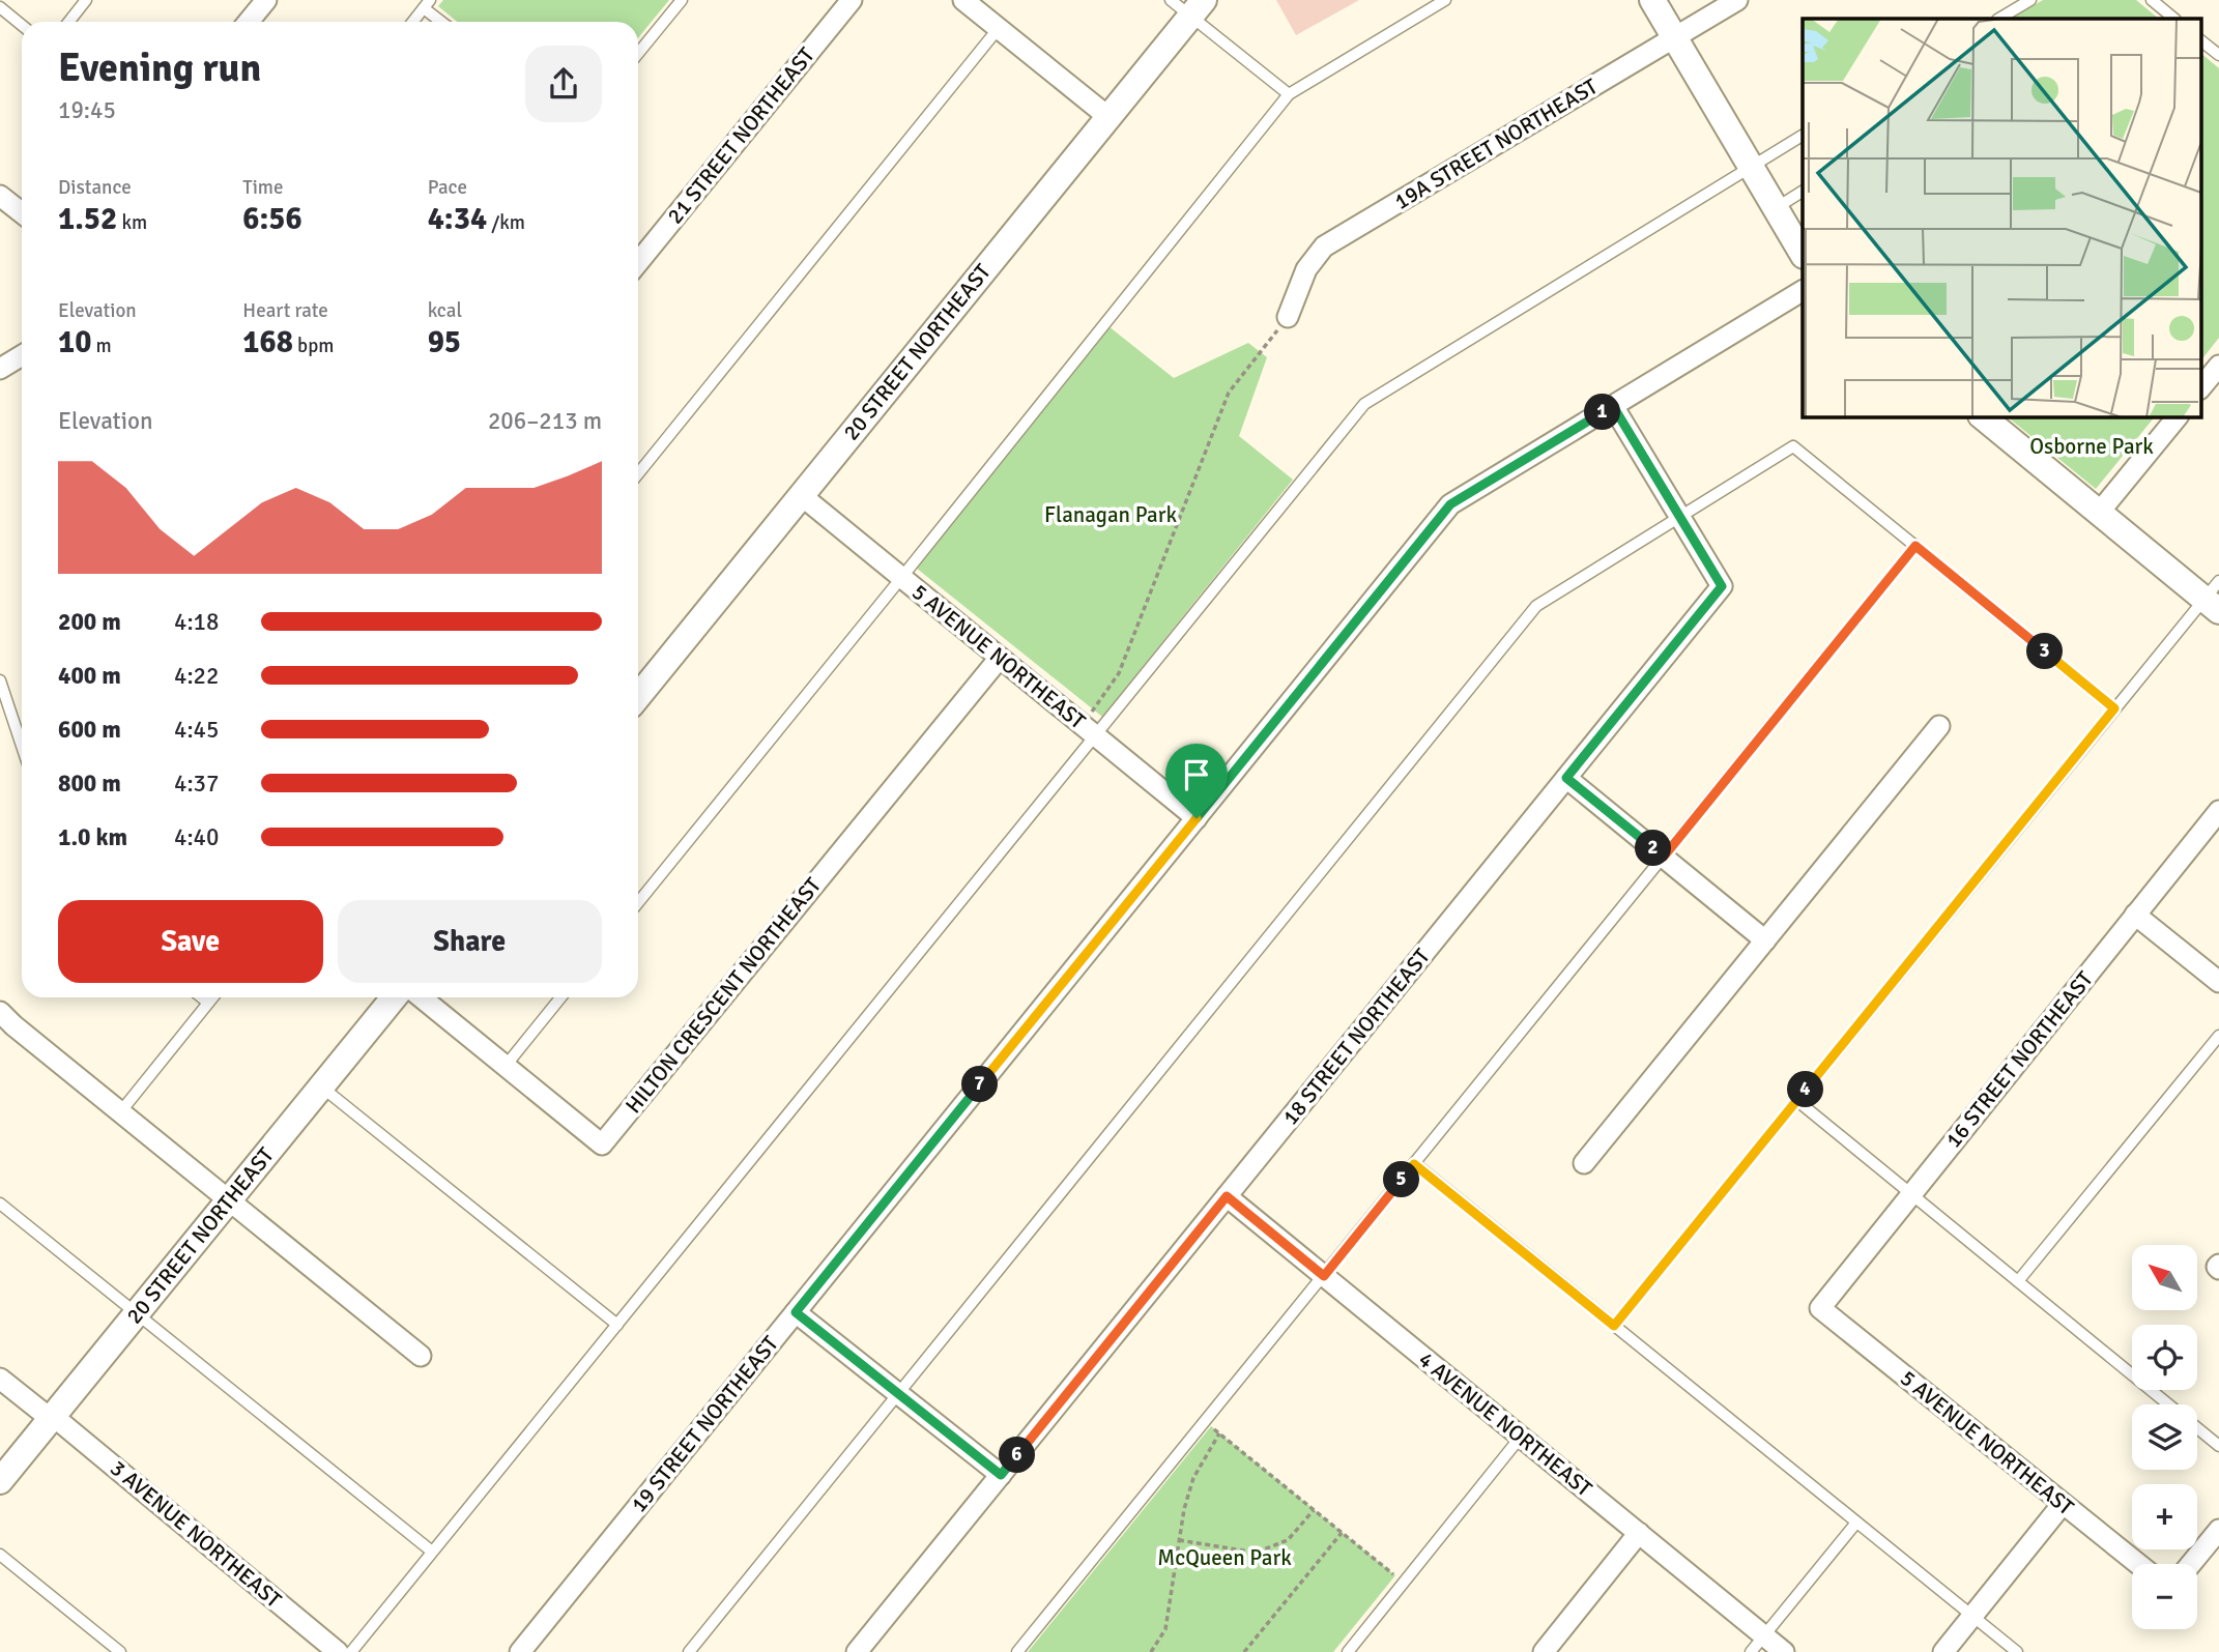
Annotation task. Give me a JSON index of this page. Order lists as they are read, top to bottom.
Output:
{
  "streets": {
    "street": [
      "21 STREET NORTHEAST",
      "19A STREET NORTHEAST",
      "20 STREET NORTHEAST",
      "5 AVENUE NORTHEAST",
      "HILTON CRESCENT NORTHEAST",
      "18 STREET NORTHEAST",
      "16 STREET NORTHEAST",
      "19 STREET NORTHEAST",
      "4 AVENUE NORTHEAST",
      "3 AVENUE NORTHEAST"
    ]
  },
  "crossings": [
    ["20 STREET NORTHEAST", "5 AVENUE NORTHEAST"],
    ["20 STREET NORTHEAST", "3 AVENUE NORTHEAST"],
    ["5 AVENUE NORTHEAST", "HILTON CRESCENT NORTHEAST"],
    ["5 AVENUE NORTHEAST", "16 STREET NORTHEAST"],
    ["5 AVENUE NORTHEAST", "19 STREET NORTHEAST"],
    ["18 STREET NORTHEAST", "19 STREET NORTHEAST"],
    ["18 STREET NORTHEAST", "4 AVENUE NORTHEAST"]
  ],
  "parks": ["Osborne Park", "Flanagan Park", "McQueen Park"],
  "north": "top left",
  "page": {
    "heading": ["Evening run", "19:45"],
    "stats": [
      ["Distance", "1.52 km"],
      ["Time", "6:56"],
      ["Pace", "4:34 /km"],
      ["Elevation", "10 m"],
      ["Heart rate", "168 bpm"],
      ["kcal", "95"]
    ],
    "chart": ["Elevation", "206–213 m"],
    "pins": [
      "1",
      "3",
      "2",
      "7",
      "4",
      "5",
      "6"
    ],
    "list": [
      {
        "name": "200 m",
        "note": "4:18"
      },
      {
        "name": "400 m",
        "note": "4:22"
      },
      {
        "name": "600 m",
        "note": "4:45"
      },
      {
        "name": "800 m",
        "note": "4:37"
      },
      {
        "name": "1.0 km",
        "note": "4:40"
      }
    ],
    "buttons": ["Save", "Share"],
    "map_buttons": ["+", "−"]
  }
}
